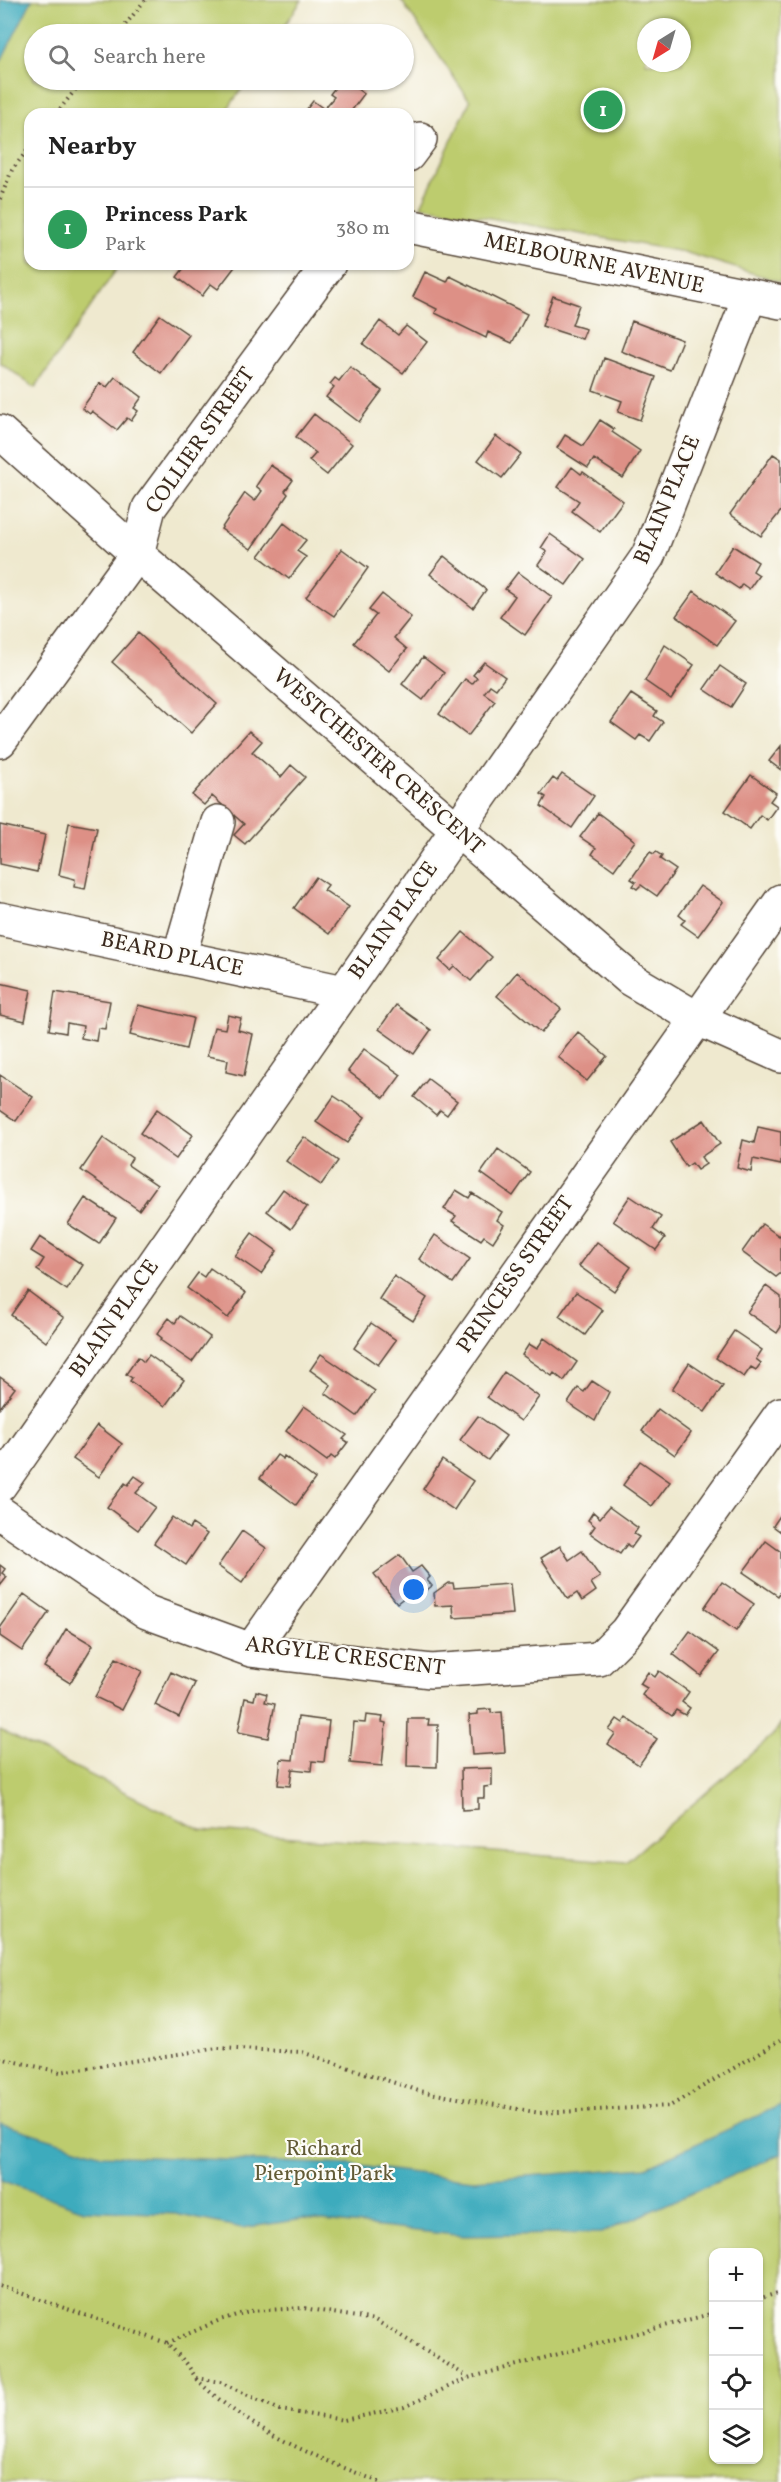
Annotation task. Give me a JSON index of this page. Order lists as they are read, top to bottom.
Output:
{
  "streets": {
    "street": [
      "MELBOURNE AVENUE",
      "COLLIER STREET",
      "BLAIN PLACE",
      "WESTCHESTER CRESCENT",
      "BEARD PLACE",
      "PRINCESS STREET",
      "ARGYLE CRESCENT"
    ]
  },
  "crossings": [
    ["MELBOURNE AVENUE", "BLAIN PLACE"],
    ["COLLIER STREET", "WESTCHESTER CRESCENT"],
    ["BLAIN PLACE", "WESTCHESTER CRESCENT"],
    ["BLAIN PLACE", "BEARD PLACE"],
    ["WESTCHESTER CRESCENT", "PRINCESS STREET"],
    ["PRINCESS STREET", "ARGYLE CRESCENT"]
  ],
  "parks": ["Richard Pierpoint Park"],
  "north": "bottom left",
  "page": {
    "search": "Search here",
    "pins": "1",
    "heading": "Nearby",
    "list": [
      {
        "mark": "1",
        "name": "Princess Park",
        "note": "Park",
        "value": "380 m"
      }
    ],
    "map_buttons": ["+", "−"]
  }
}
